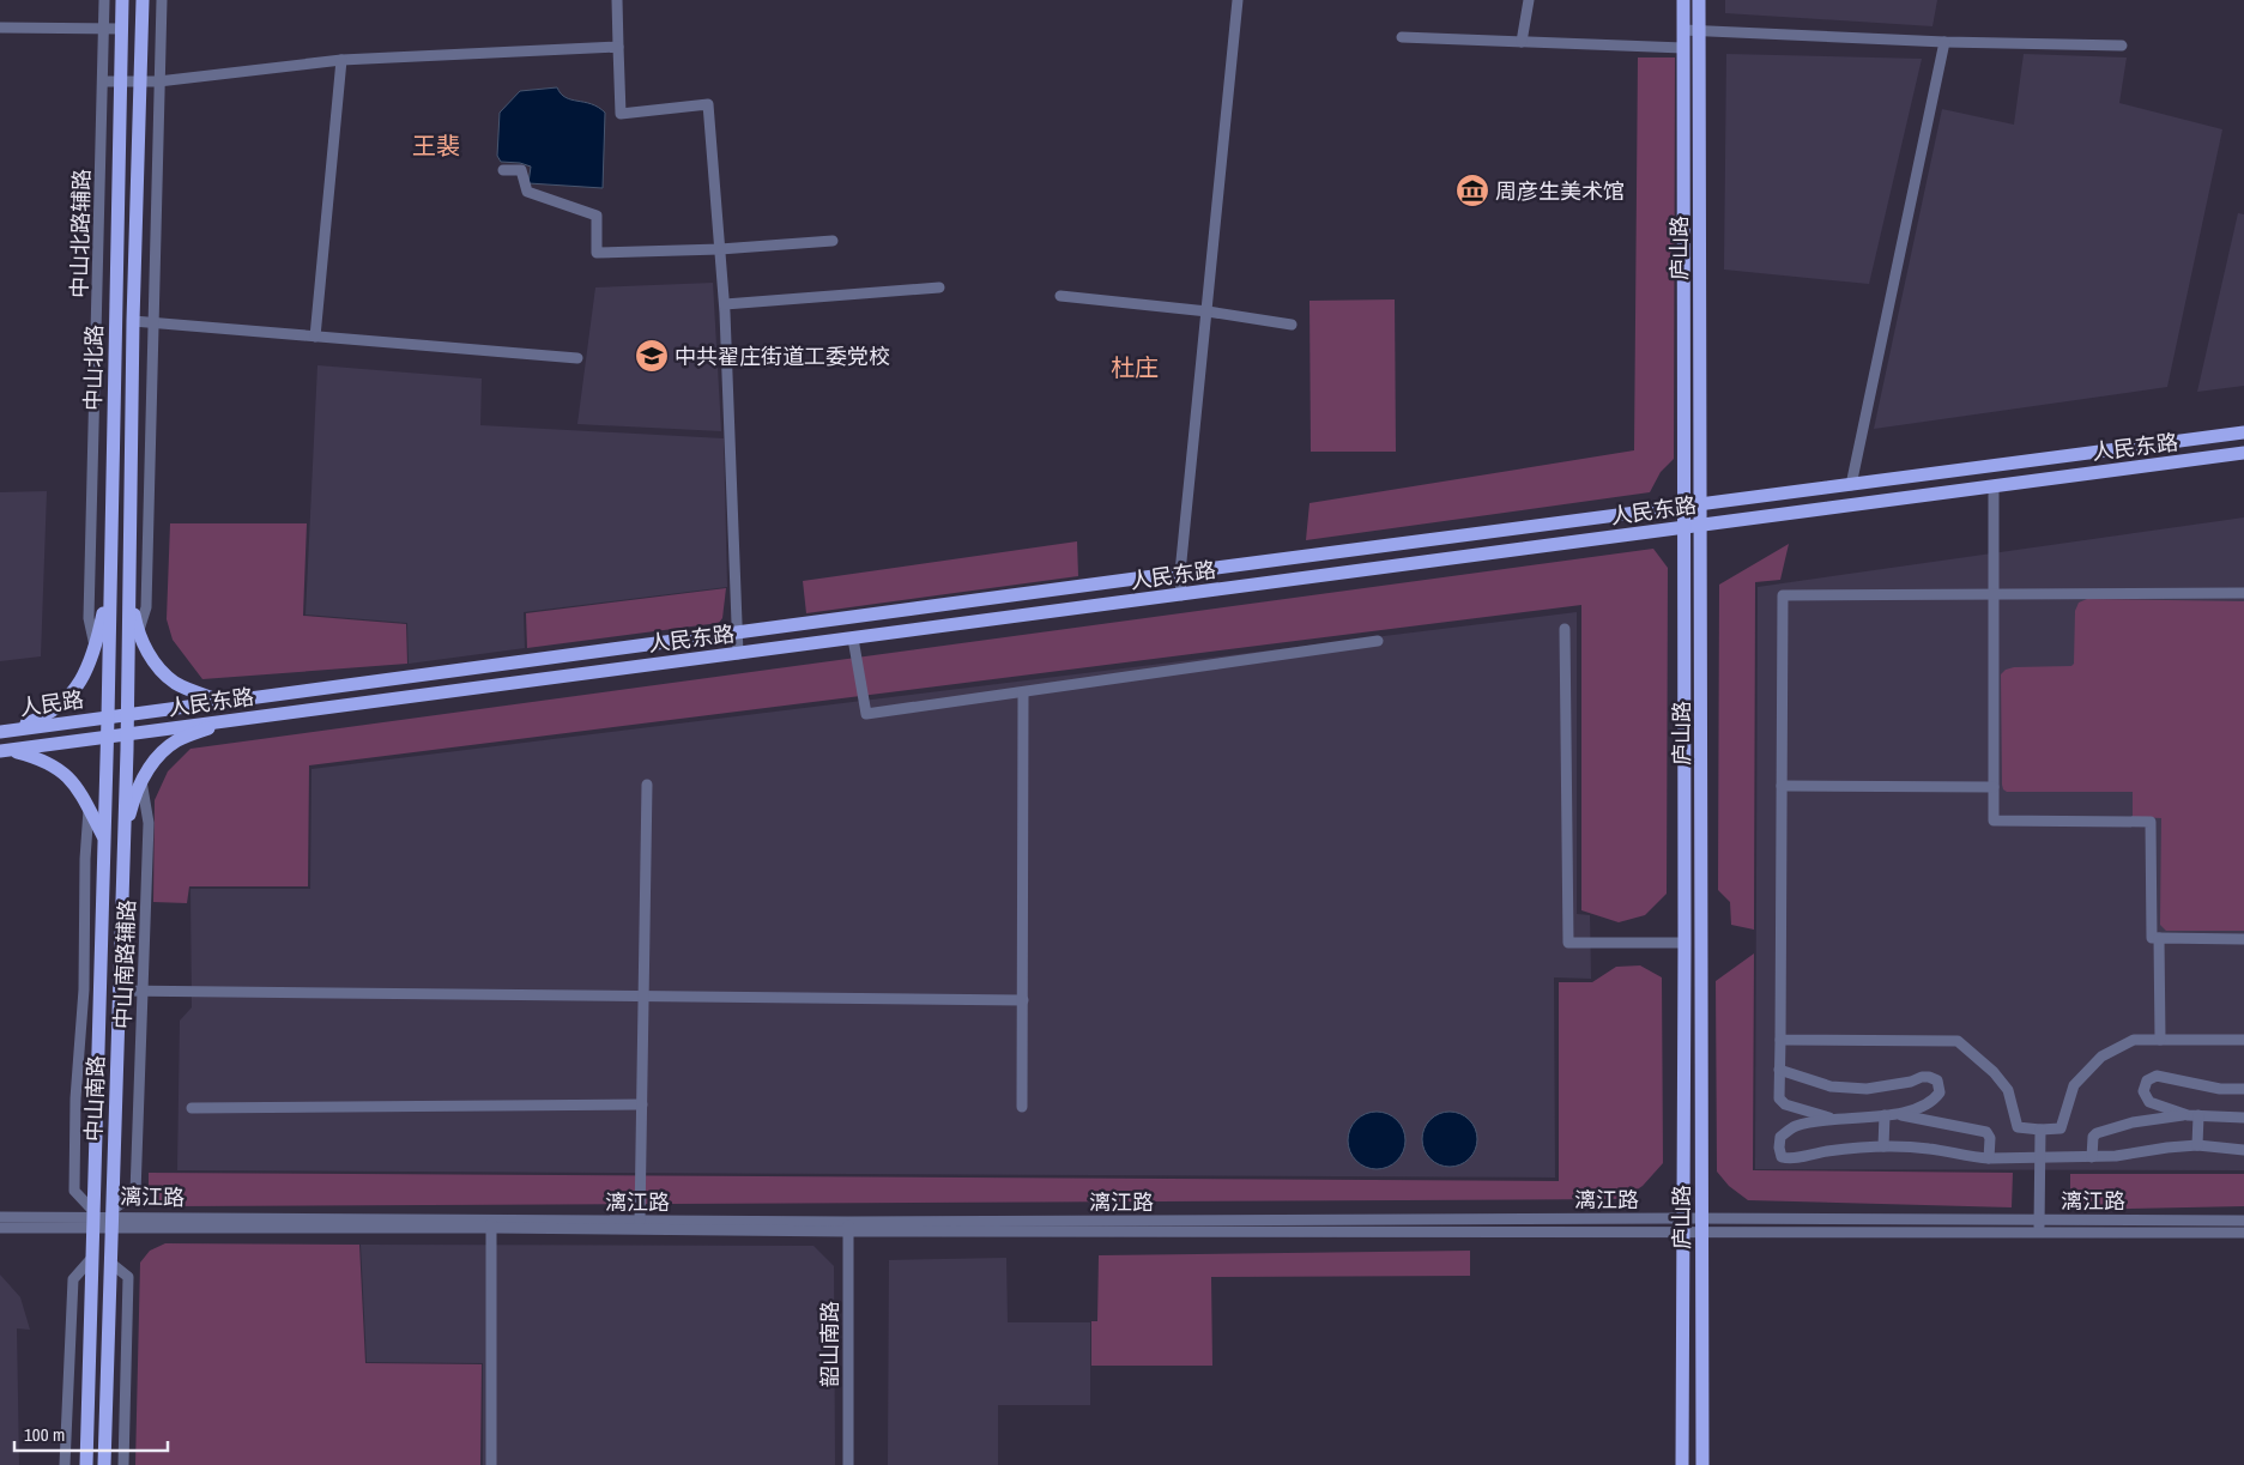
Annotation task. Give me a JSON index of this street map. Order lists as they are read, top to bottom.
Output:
{
  "streets": {
    "main road": [
      "庐山路",
      "中山北路",
      "人民东路",
      "人民路",
      "中山南路"
    ],
    "street": [
      "中山北路辅路",
      "中山南路辅路",
      "漓江路",
      "韶山南路"
    ]
  },
  "crossings": [
    ["庐山路", "人民东路"],
    ["庐山路", "漓江路"],
    ["中山北路", "人民东路"],
    ["中山北路", "人民路"],
    ["中山北路", "中山南路"],
    ["人民东路", "人民路"],
    ["人民东路", "中山南路"],
    ["人民路", "中山南路"],
    ["中山南路辅路", "中山南路"],
    ["中山南路辅路", "漓江路"],
    ["中山南路", "漓江路"],
    ["漓江路", "韶山南路"]
  ],
  "districts": ["王裴", "杜庄"],
  "places": {
    "museum": ["周彦生美术馆"],
    "school or university": ["中共翟庄街道工委党校"]
  },
  "scale_bar": "100 m"
}
